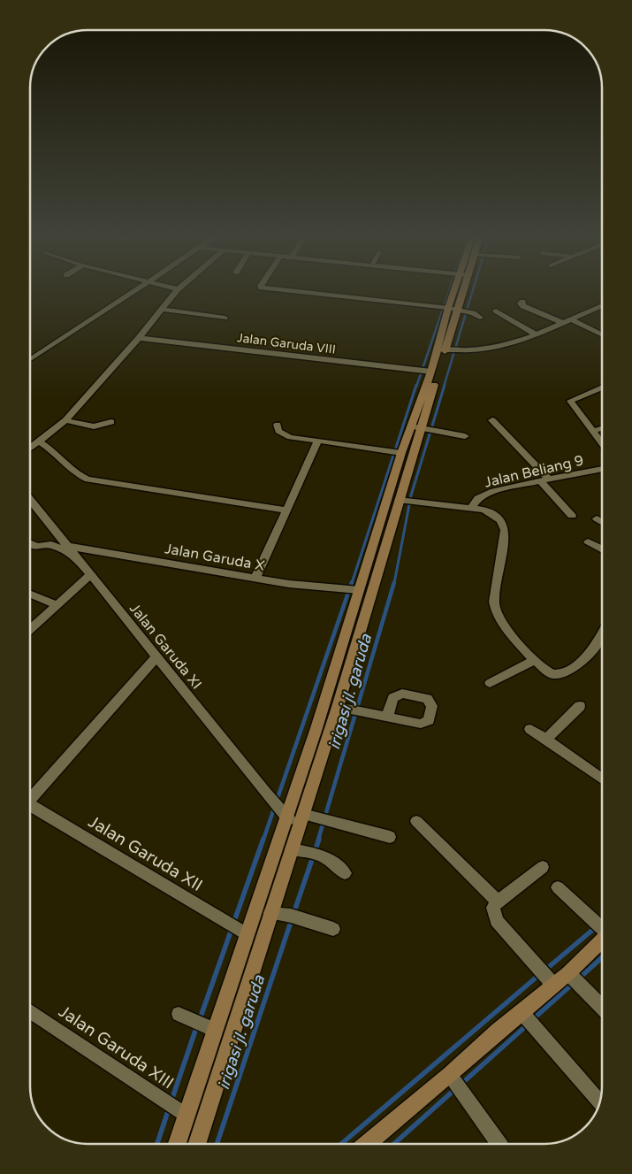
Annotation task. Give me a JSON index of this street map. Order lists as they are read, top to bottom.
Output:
{
  "streets": {
    "street": [
      "Jalan Garuda VIII",
      "Jalan Beliang 9",
      "Jalan Garuda X",
      "Jalan Garuda XI",
      "Jalan Garuda XII",
      "Jalan Garuda XIII"
    ]
  },
  "crossings": [
    ["Jalan Garuda X", "Jalan Garuda XI"]
  ],
  "water": ["irigasi jl. garuda"]
}
